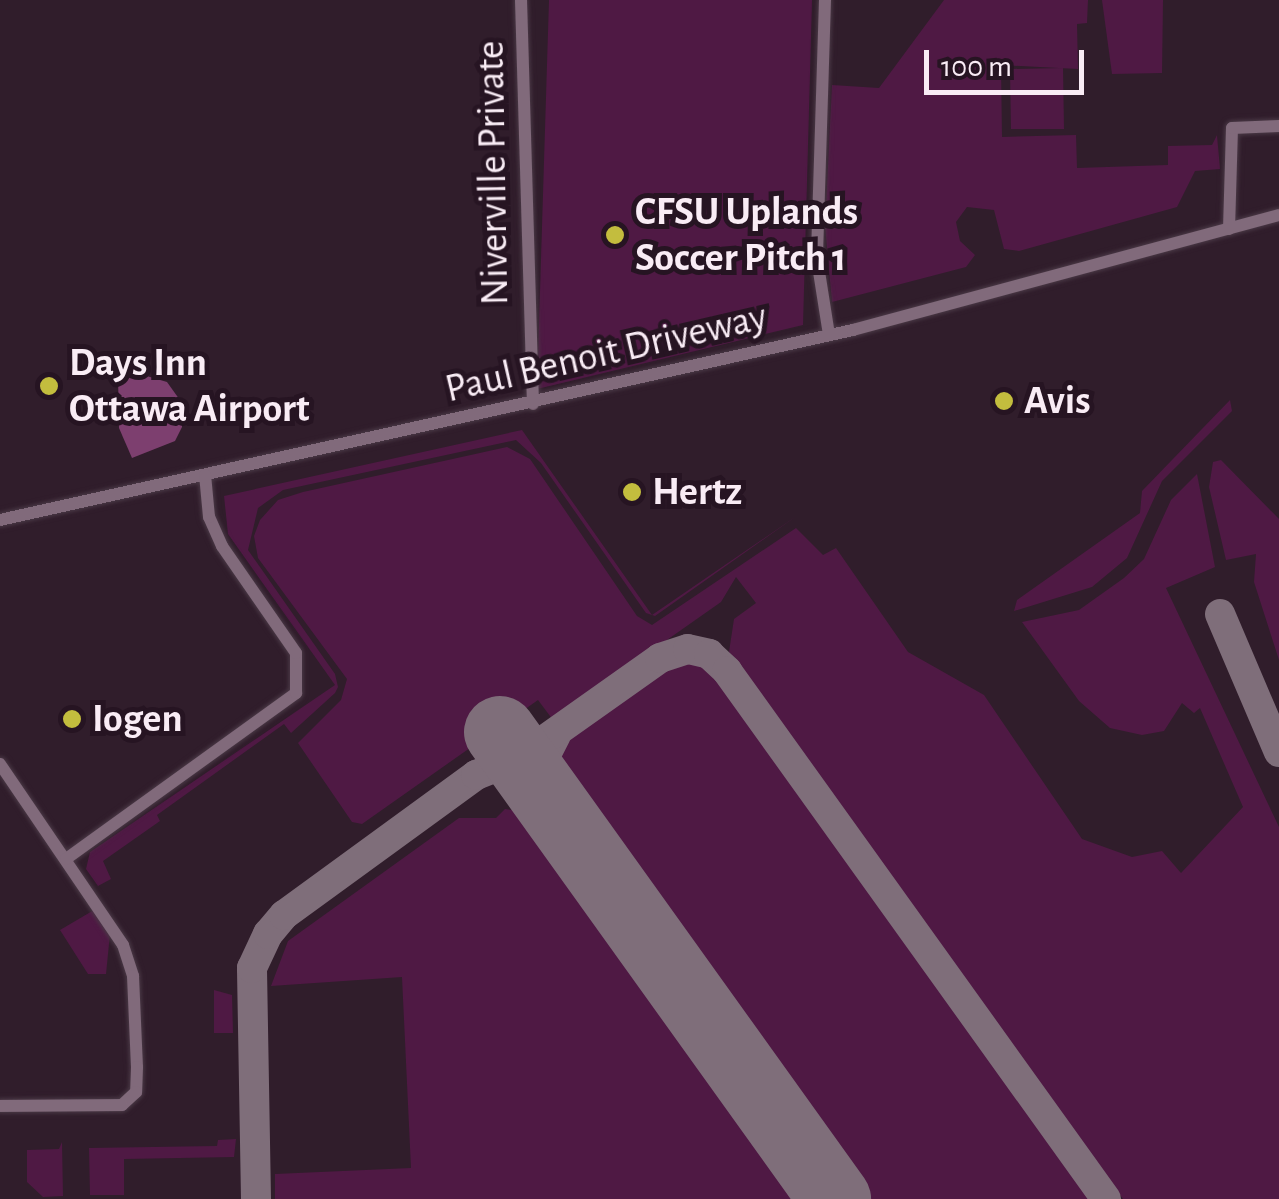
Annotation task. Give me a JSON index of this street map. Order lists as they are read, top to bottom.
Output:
{
  "streets": {
    "street": ["Niverville Private", "Paul Benoit Driveway"]
  },
  "crossings": [
    ["Niverville Private", "Paul Benoit Driveway"]
  ],
  "places": [
    "CFSU Uplands Soccer Pitch 1",
    "Days Inn Ottawa Airport",
    "Avis",
    "Hertz",
    "Iogen"
  ],
  "scale_bar": "100 m"
}
